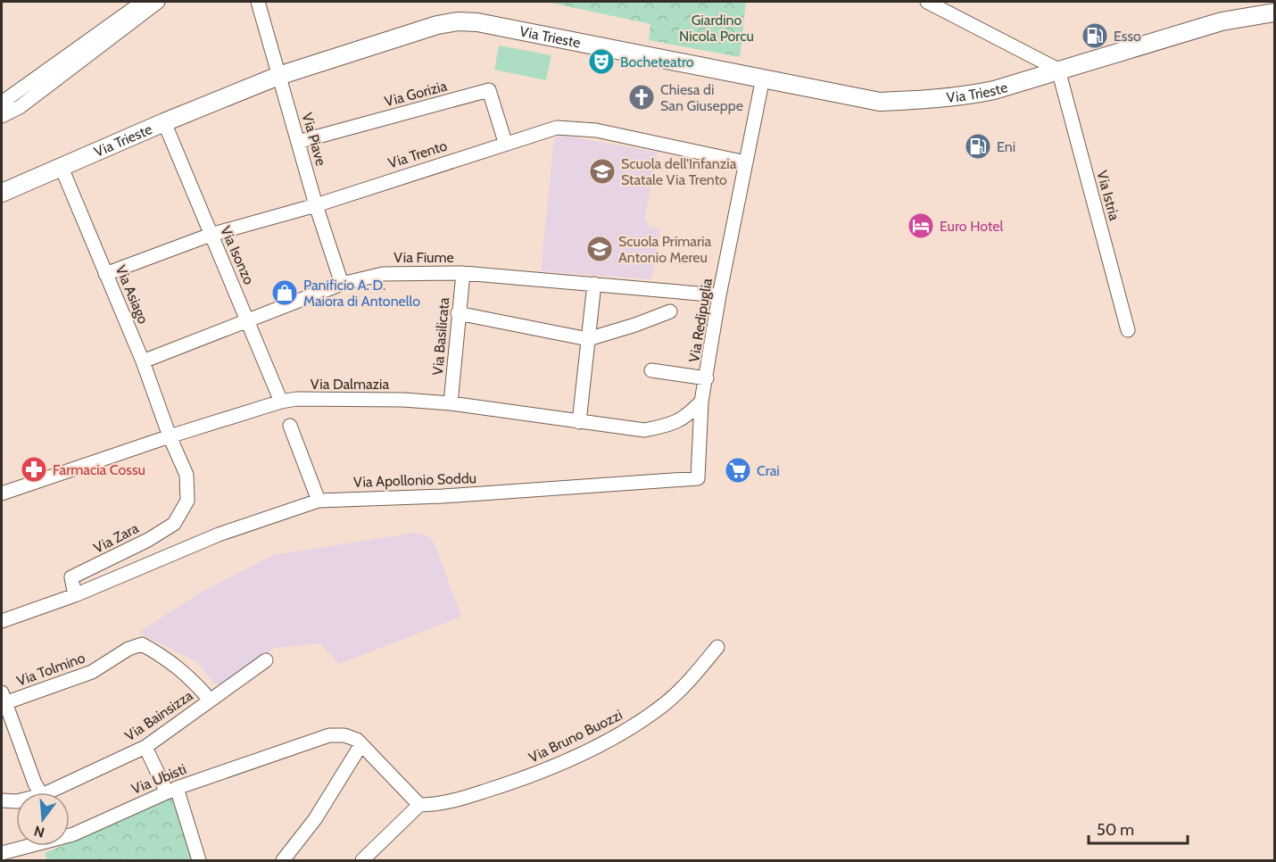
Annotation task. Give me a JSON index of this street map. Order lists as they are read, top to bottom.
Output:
{
  "streets": {
    "main road": ["Via Trieste"],
    "street": [
      "Via Gorizia",
      "Via Piave",
      "Via Trento",
      "Via Istria",
      "Via Isonzo",
      "Via Fiume",
      "Via Asiago",
      "Via Redipuglia",
      "Via Basilicata",
      "Via Dalmazia",
      "Via Apollonio Soddu",
      "Via Zara",
      "Via Tolmino",
      "Via Bainsizza",
      "Via Bruno Buozzi",
      "Via Ubisti"
    ]
  },
  "crossings": [
    ["Via Trieste", "Via Piave"],
    ["Via Trieste", "Via Istria"],
    ["Via Trieste", "Via Isonzo"],
    ["Via Trieste", "Via Asiago"],
    ["Via Trieste", "Via Redipuglia"],
    ["Via Gorizia", "Via Piave"],
    ["Via Gorizia", "Via Trento"],
    ["Via Piave", "Via Trento"],
    ["Via Piave", "Via Fiume"],
    ["Via Trento", "Via Isonzo"],
    ["Via Trento", "Via Asiago"],
    ["Via Trento", "Via Redipuglia"],
    ["Via Isonzo", "Via Fiume"],
    ["Via Isonzo", "Via Dalmazia"],
    ["Via Fiume", "Via Asiago"],
    ["Via Fiume", "Via Redipuglia"],
    ["Via Fiume", "Via Basilicata"],
    ["Via Asiago", "Via Dalmazia"],
    ["Via Asiago", "Via Zara"],
    ["Via Redipuglia", "Via Dalmazia"],
    ["Via Redipuglia", "Via Apollonio Soddu"],
    ["Via Basilicata", "Via Dalmazia"],
    ["Via Dalmazia", "Via Apollonio Soddu"],
    ["Via Dalmazia", "Via Zara"],
    ["Via Apollonio Soddu", "Via Zara"],
    ["Via Tolmino", "Via Bainsizza"]
  ],
  "parks": ["Giardino Nicola Porcu"],
  "places": {
    "fuel station": ["Esso", "Eni"],
    "theatre": ["Bocheteatro"],
    "church": ["Chiesa di San Giuseppe"],
    "school or university": ["Scuola dell'Infanzia Statale Via Trento", "Scuola Primaria Antonio Mereu"],
    "hotel": ["Euro Hotel"],
    "shop": ["Panificio A. D. Maiora di Antonello"],
    "pharmacy": ["Farmacia Cossu"],
    "supermarket": ["Crai"]
  },
  "scale_bar": "50 m",
  "north": "bottom"
}
